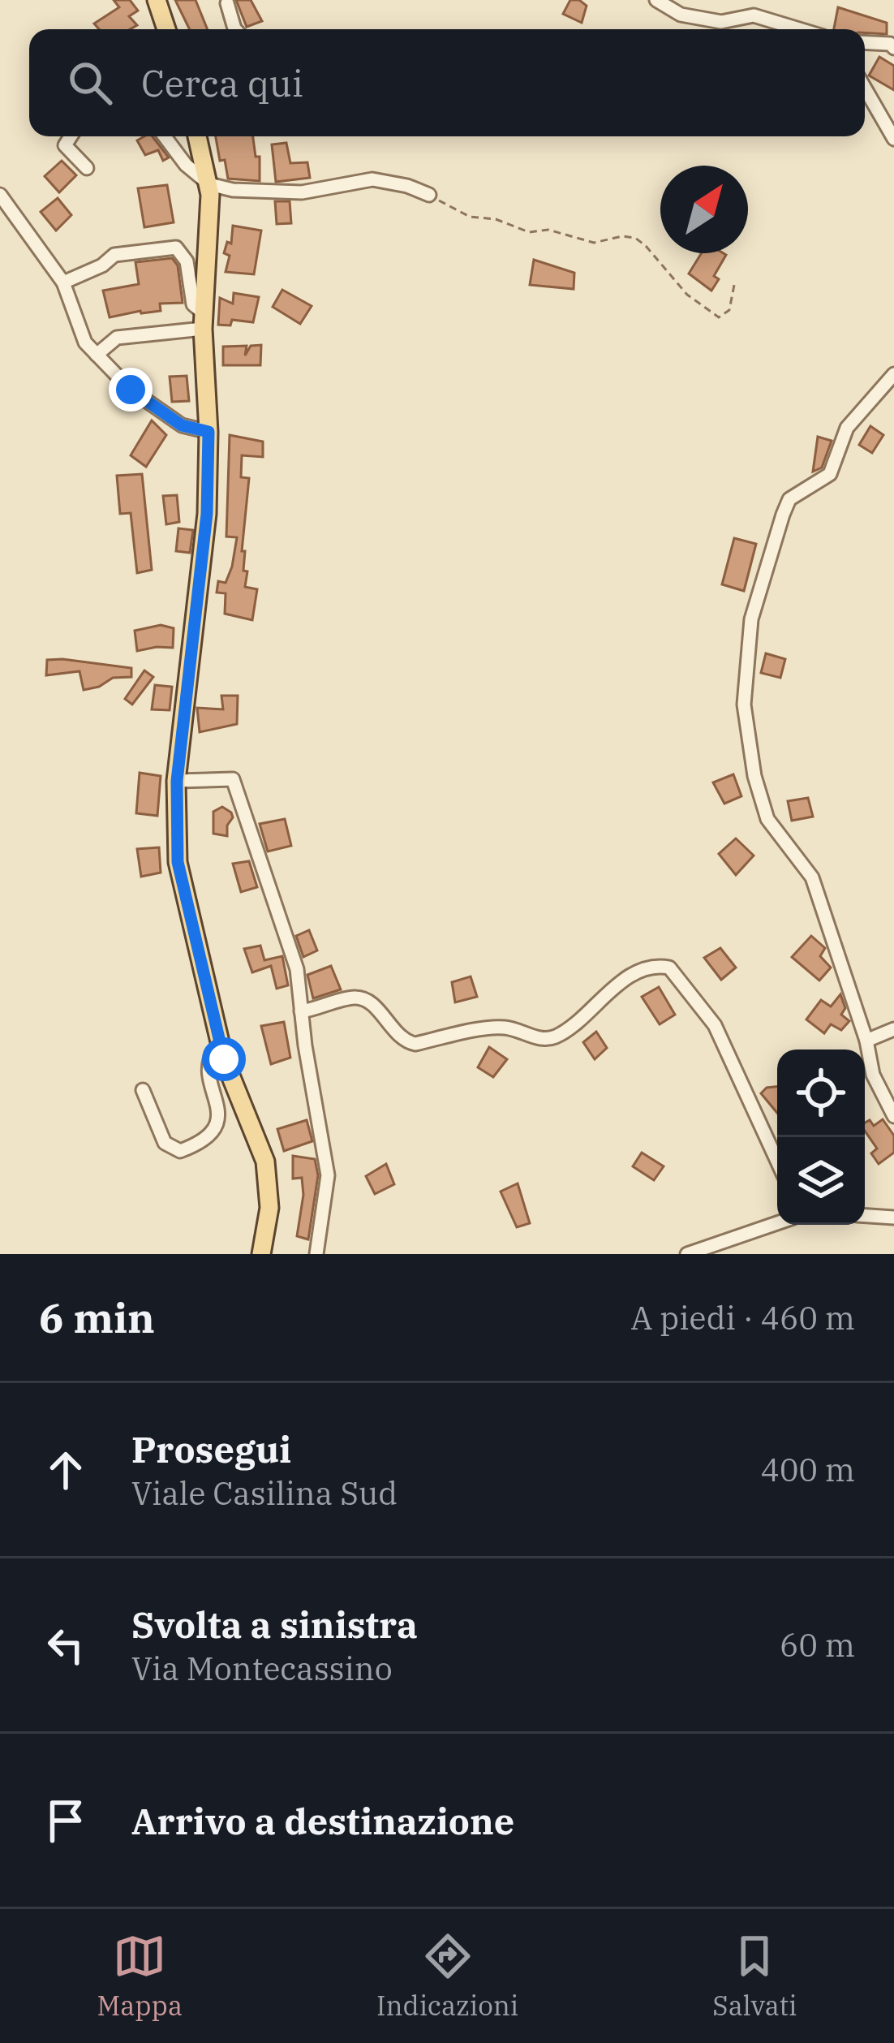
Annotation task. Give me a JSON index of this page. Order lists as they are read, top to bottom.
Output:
{
  "north": "top right",
  "page": {
    "search": "Cerca qui",
    "heading": ["6 min", "A piedi · 460 m"],
    "list": [
      ["Prosegui", "Viale Casilina Sud", "400 m"],
      ["Svolta a sinistra", "Via Montecassino", "60 m"],
      "Arrivo a destinazione"
    ],
    "nav": ["Mappa", "Indicazioni", "Salvati"]
  }
}
